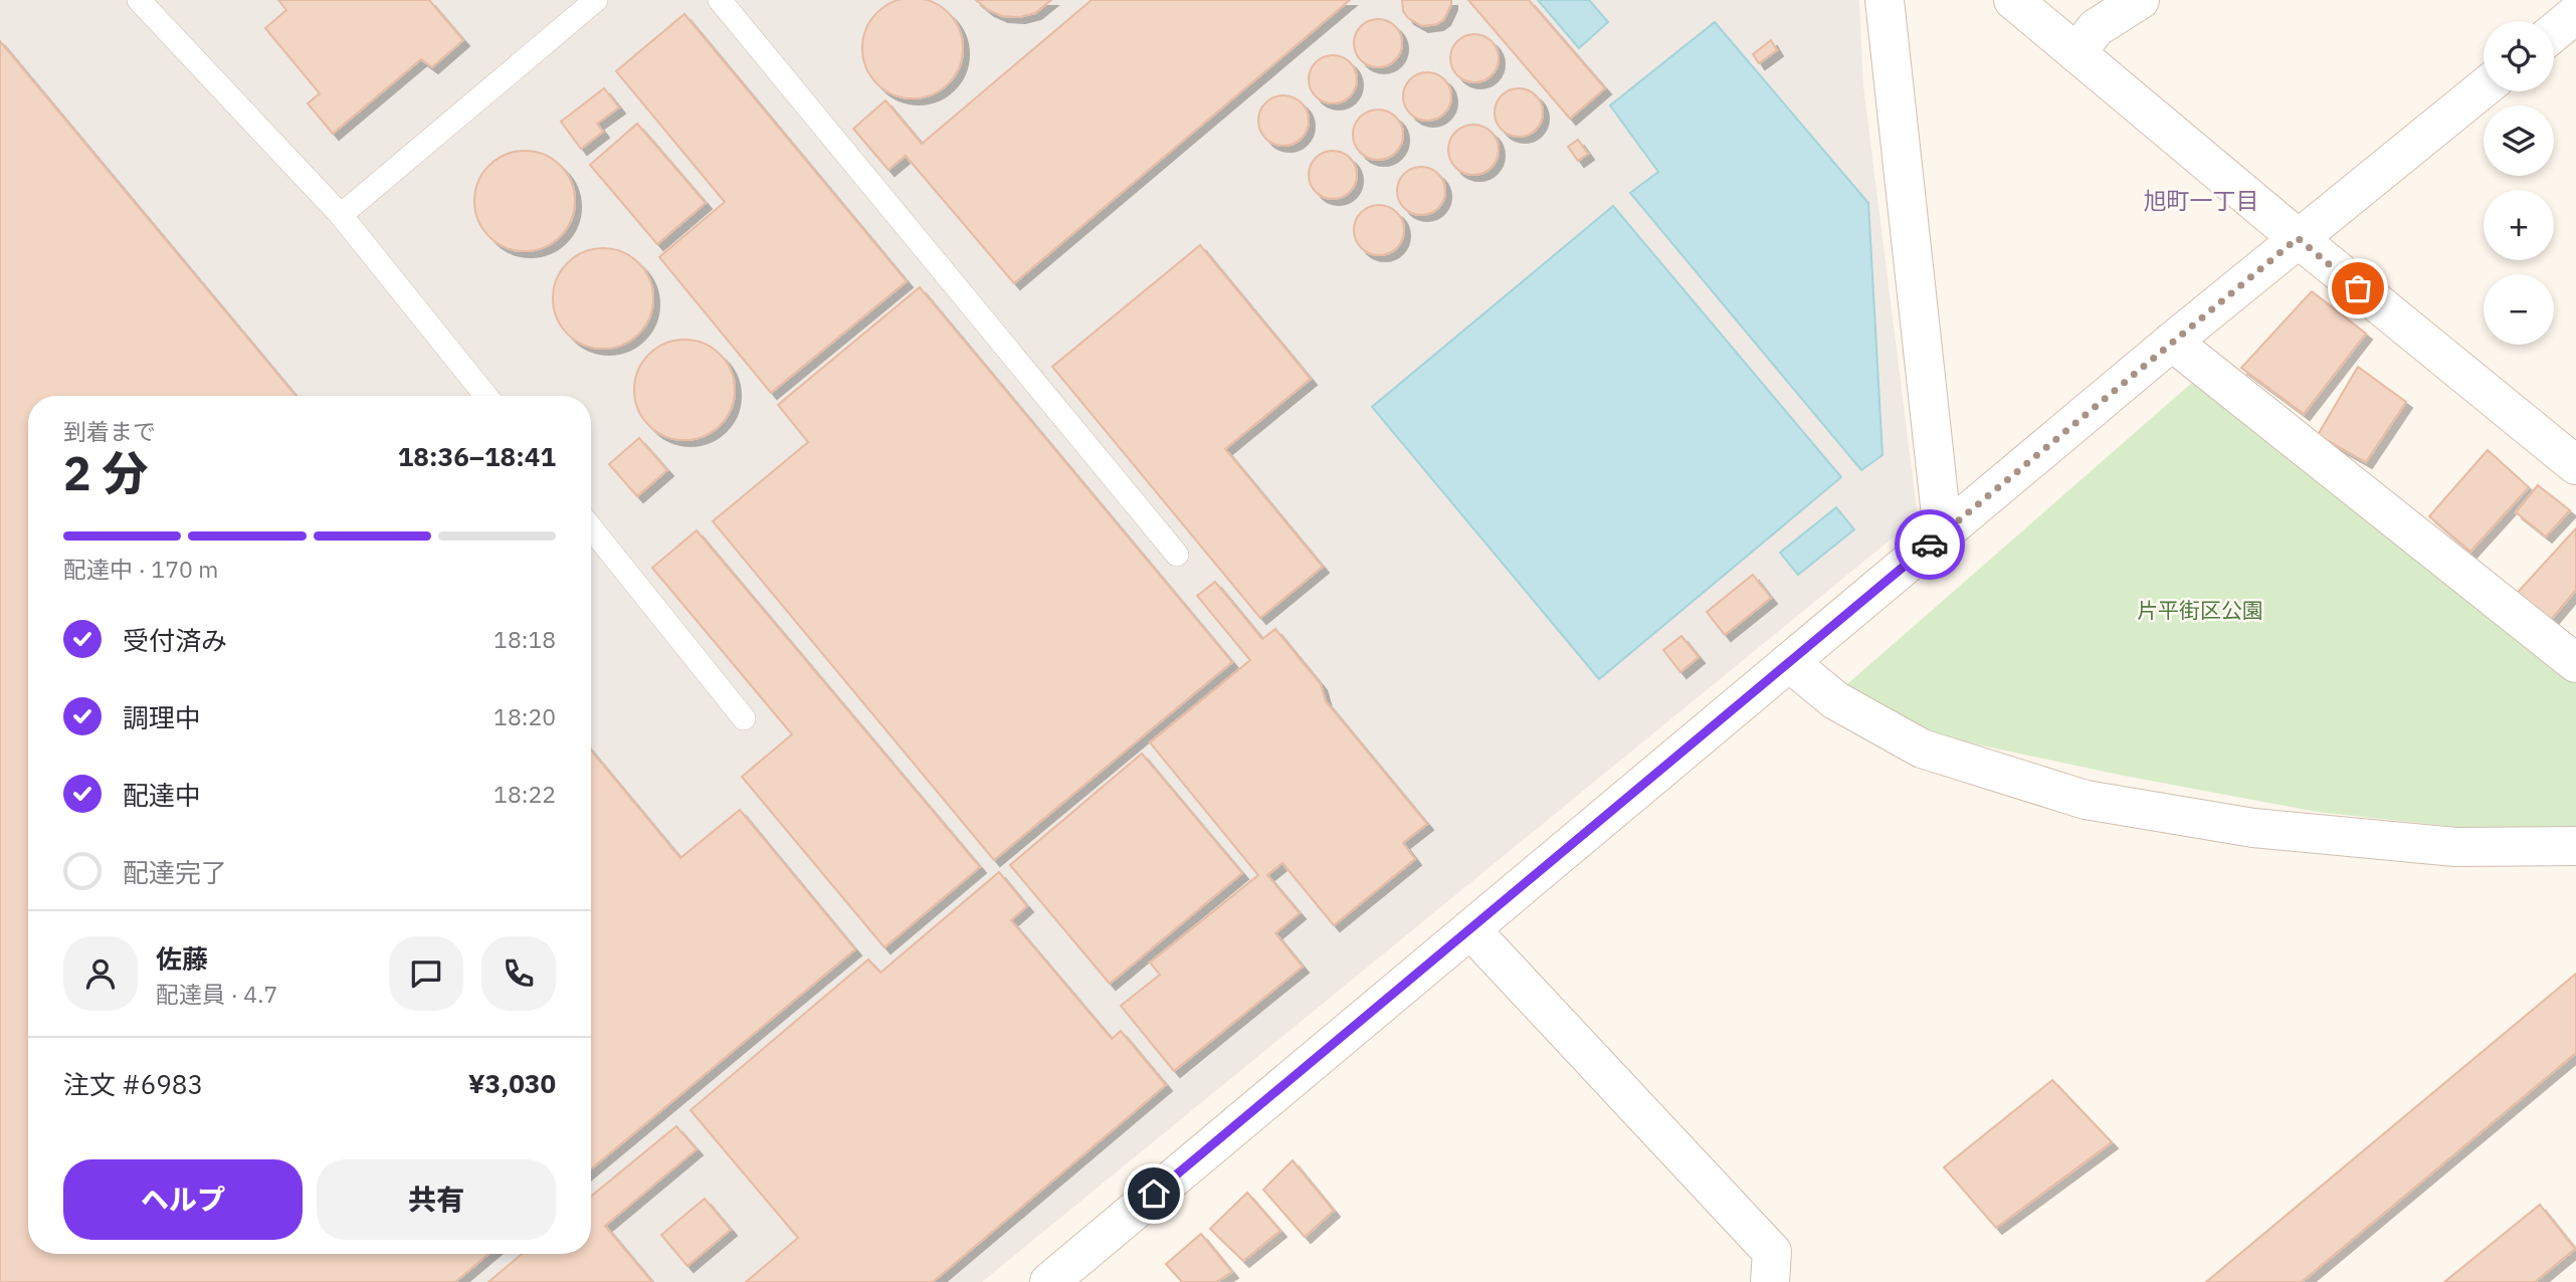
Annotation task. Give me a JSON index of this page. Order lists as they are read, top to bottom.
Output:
{
  "districts": ["旭町一丁目"],
  "parks": ["片平街区公園"],
  "page": {
    "map_buttons": ["+", "−"],
    "heading": ["2 分", "到着まで", "18:36–18:41"],
    "panel": [
      "佐藤",
      "配達員 · 4.7",
      "注文 #6983",
      "¥3,030"
    ],
    "bar": "配達中 · 170 m",
    "list": [
      ["受付済み", "18:18"],
      ["調理中", "18:20"],
      ["配達中", "18:22"],
      "配達完了"
    ],
    "buttons": ["ヘルプ", "共有"]
  }
}
